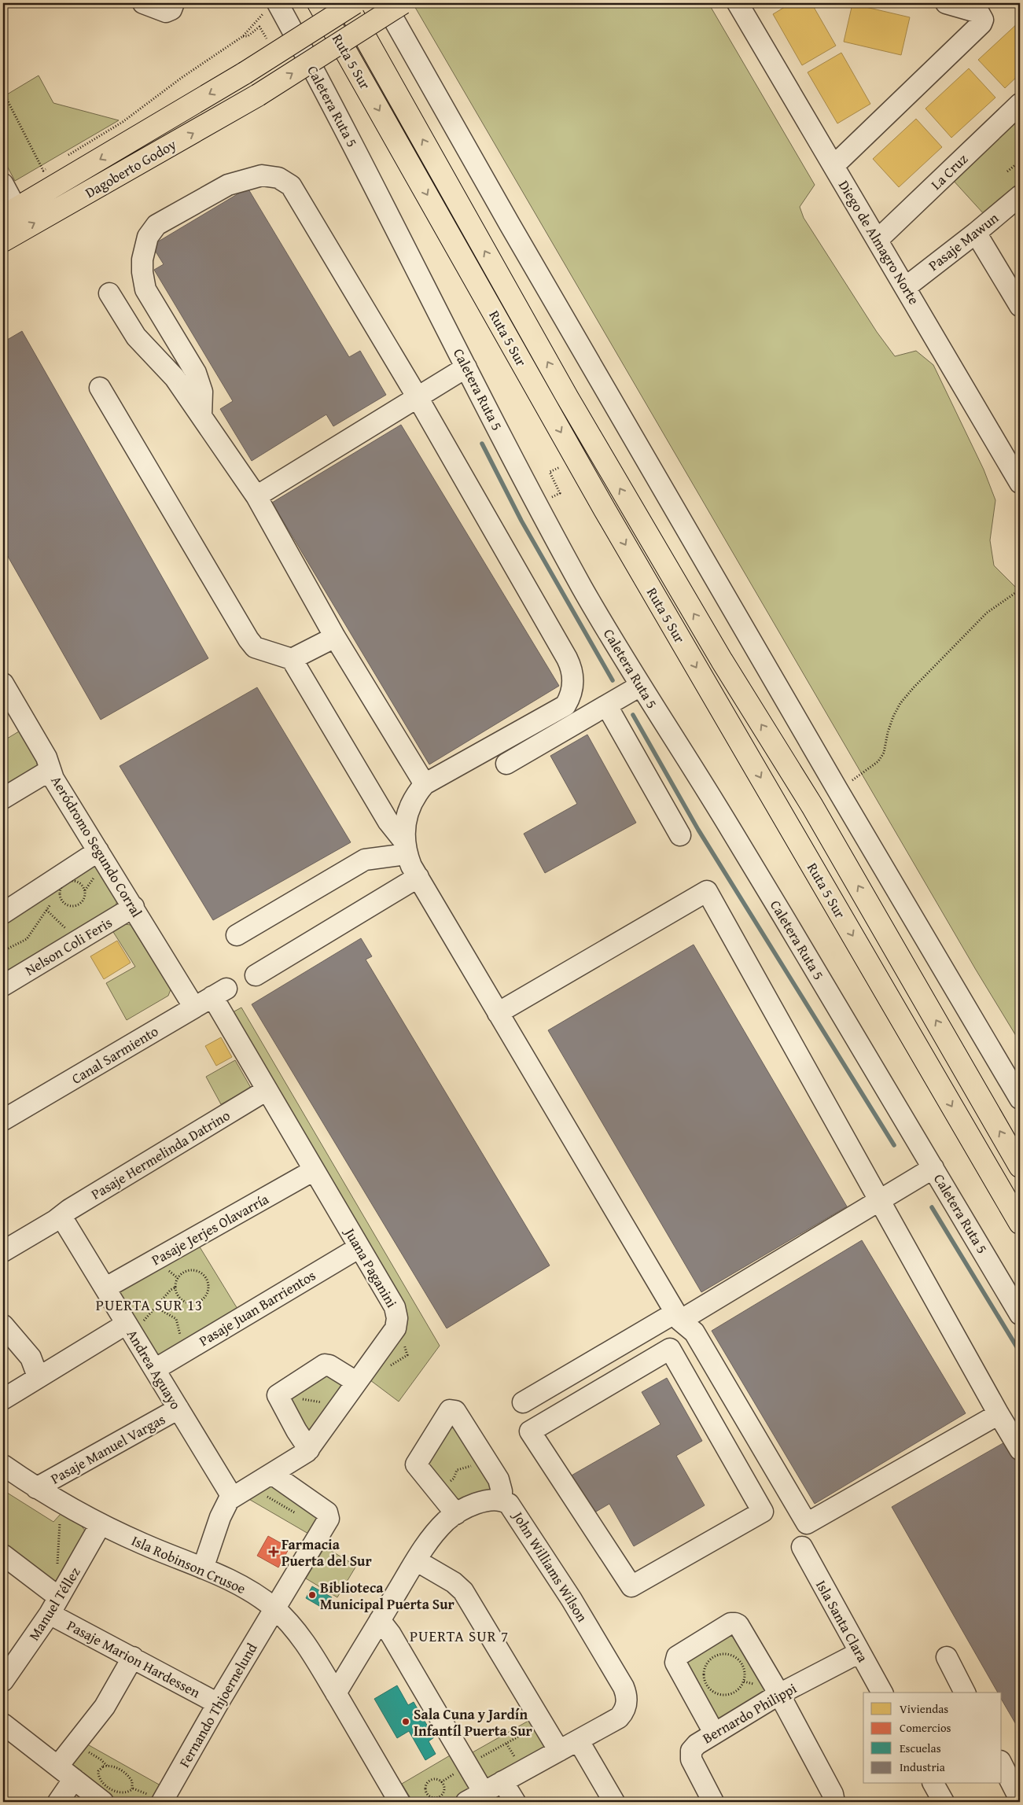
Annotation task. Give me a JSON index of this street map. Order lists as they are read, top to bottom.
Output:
{
  "streets": {
    "main road": ["Ruta 5 Sur", "Dagoberto Godoy"],
    "street": [
      "Caletera Ruta 5",
      "La Cruz",
      "Pasaje Mawun",
      "Diego de Almagro Norte",
      "Aeródromo Segundo Corral",
      "Nelson Coli Feris",
      "Canal Sarmiento",
      "Pasaje Hermelinda Datrino",
      "Pasaje Jerjes Olavarría",
      "Juana Paganini",
      "Pasaje Juan Barrientos",
      "Andrea Aguayo",
      "Pasaje Manuel Vargas",
      "Isla Robinson Crusoe",
      "John Williams Wilson",
      "Manuel Téllez",
      "Isla Santa Clara",
      "Pasaje Marion Hardessen",
      "Fernando Thjoernelund",
      "Bernardo Philippi"
    ]
  },
  "crossings": [
    ["La Cruz", "Diego de Almagro Norte"],
    ["Pasaje Mawun", "Diego de Almagro Norte"],
    ["Aeródromo Segundo Corral", "Nelson Coli Feris"],
    ["Aeródromo Segundo Corral", "Canal Sarmiento"],
    ["Canal Sarmiento", "Juana Paganini"],
    ["Pasaje Hermelinda Datrino", "Juana Paganini"],
    ["Pasaje Hermelinda Datrino", "Andrea Aguayo"],
    ["Pasaje Jerjes Olavarría", "Juana Paganini"],
    ["Pasaje Jerjes Olavarría", "Andrea Aguayo"],
    ["Juana Paganini", "Pasaje Juan Barrientos"],
    ["Juana Paganini", "Andrea Aguayo"],
    ["Juana Paganini", "Isla Robinson Crusoe"],
    ["Juana Paganini", "Fernando Thjoernelund"],
    ["Pasaje Juan Barrientos", "Andrea Aguayo"],
    ["Andrea Aguayo", "Pasaje Manuel Vargas"],
    ["Pasaje Manuel Vargas", "Isla Robinson Crusoe"],
    ["Isla Robinson Crusoe", "John Williams Wilson"],
    ["Isla Robinson Crusoe", "Manuel Téllez"],
    ["Isla Robinson Crusoe", "Fernando Thjoernelund"],
    ["Manuel Téllez", "Pasaje Marion Hardessen"],
    ["Isla Santa Clara", "Bernardo Philippi"],
    ["Pasaje Marion Hardessen", "Fernando Thjoernelund"]
  ],
  "districts": ["PUERTA SUR 13", "PUERTA SUR 7"],
  "places": {
    "health": ["Farmacia Puerta del Sur"],
    "other": ["Biblioteca Municipal Puerta Sur", "Sala Cuna y Jardín Infantíl Puerta Sur"]
  },
  "legend": [
    "Viviendas",
    "Comercios",
    "Escuelas",
    "Industria"
  ]
}
